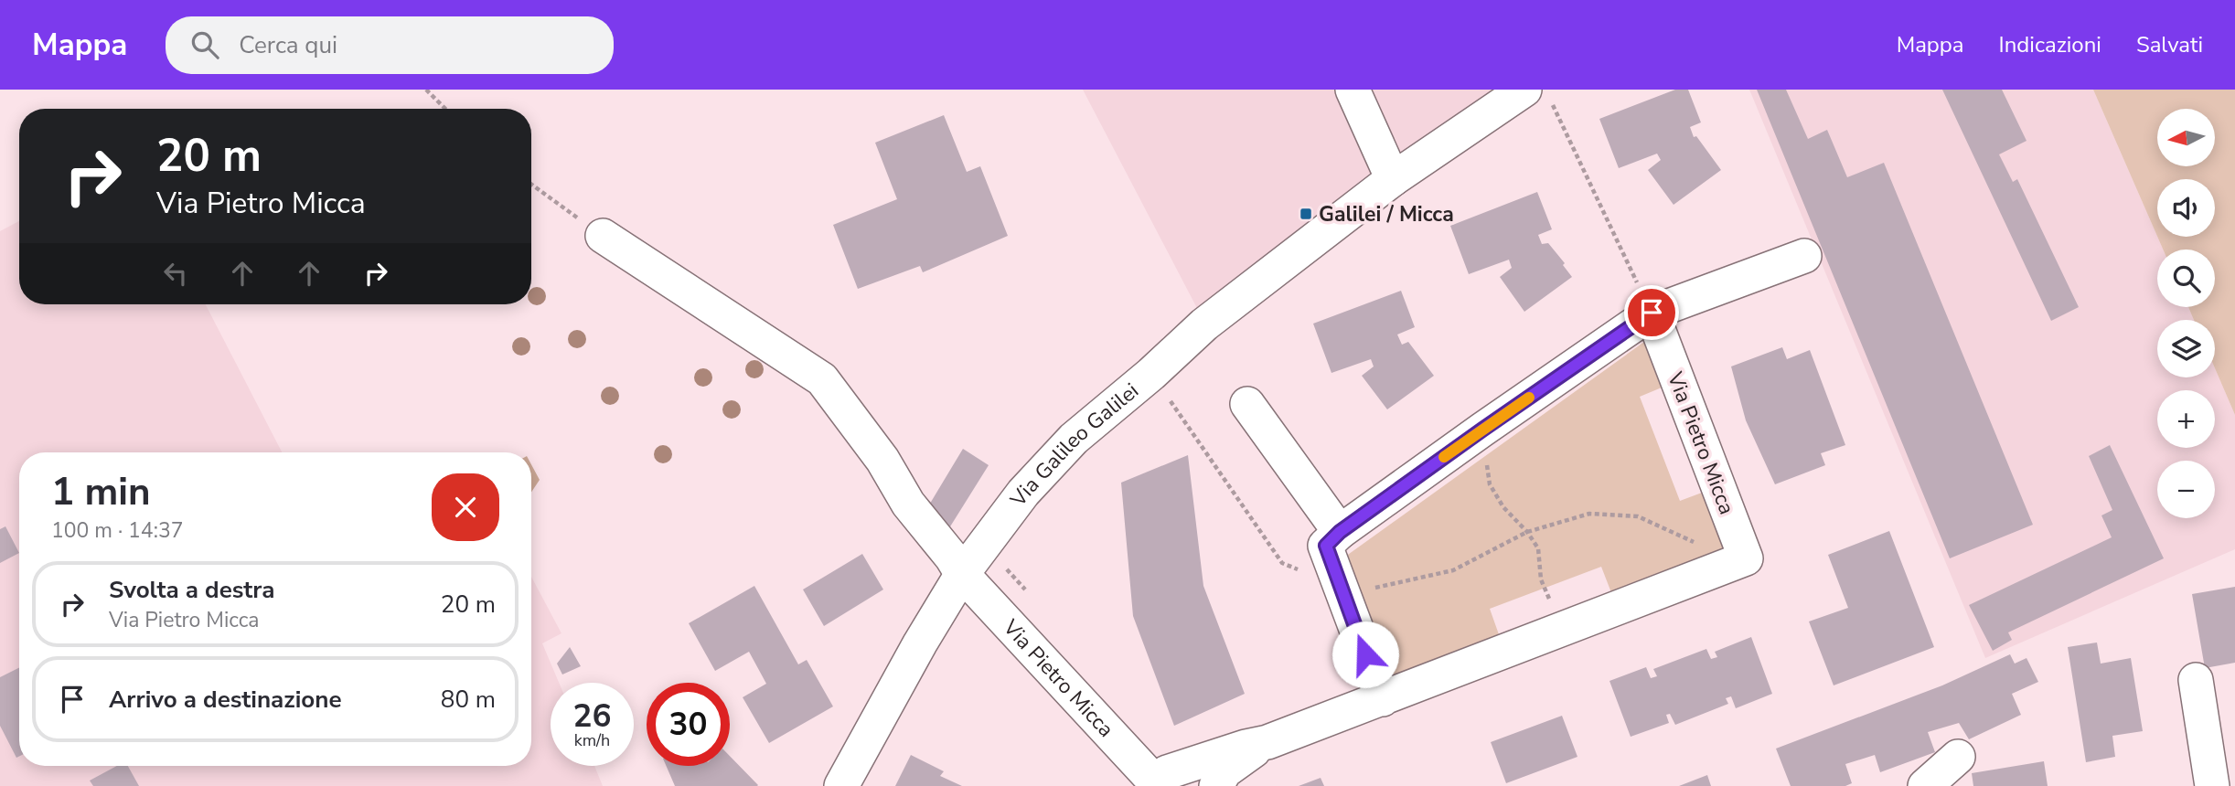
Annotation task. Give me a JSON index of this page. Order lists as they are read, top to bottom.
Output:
{
  "streets": {
    "street": ["Via Pietro Micca", "Via Galileo Galilei"]
  },
  "crossings": [
    ["Via Pietro Micca", "Via Galileo Galilei"]
  ],
  "places": {
    "transit": ["Galilei / Micca"]
  },
  "north": "left",
  "page": {
    "header": "Mappa",
    "search": "Cerca qui",
    "nav": ["Mappa", "Indicazioni", "Salvati"],
    "map_buttons": ["+", "−"],
    "turn": ["20 m", "Via Pietro Micca"],
    "heading": ["1 min", "100 m · 14:37"],
    "list": [
      {
        "name": "Svolta a destra",
        "note": "Via Pietro Micca",
        "value": "20 m"
      },
      {
        "name": "Arrivo a destinazione",
        "value": "80 m"
      }
    ],
    "speed": "26 km/h",
    "limit": "30"
  }
}
